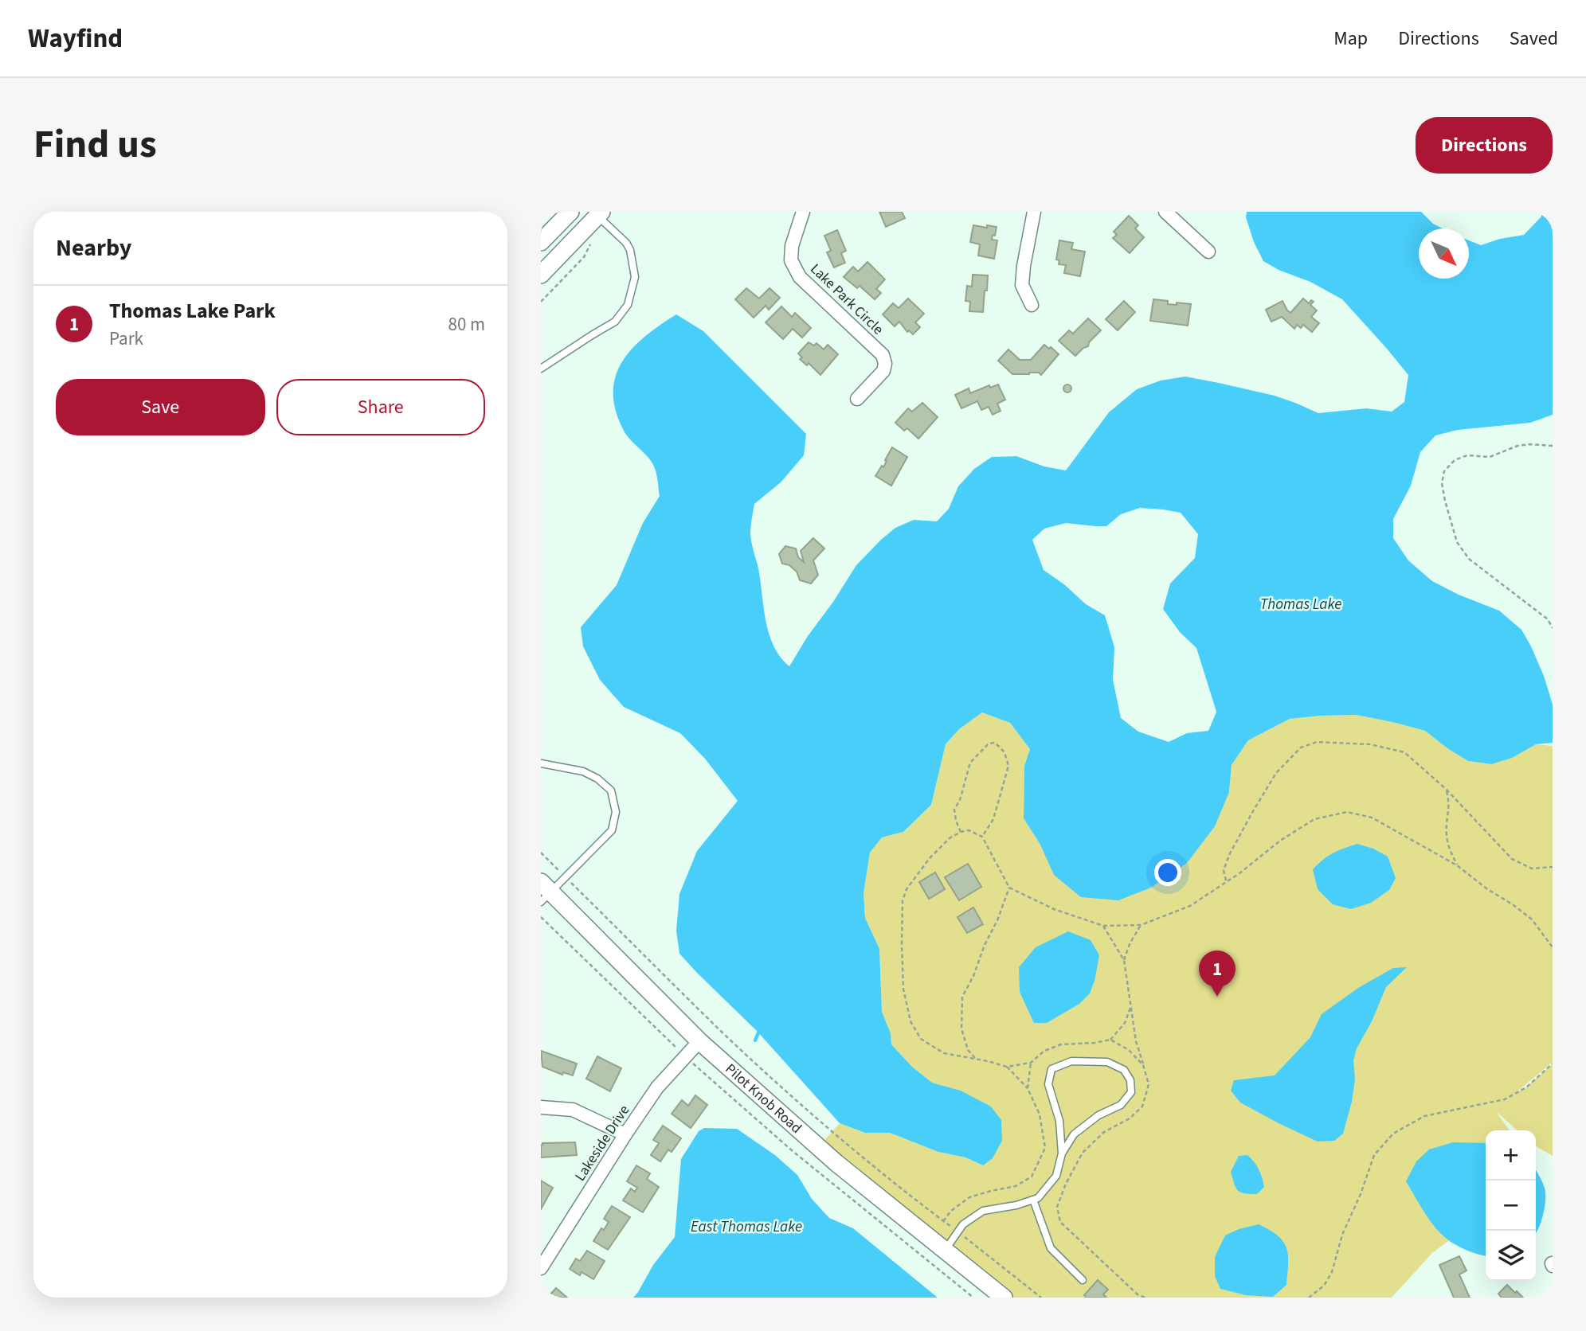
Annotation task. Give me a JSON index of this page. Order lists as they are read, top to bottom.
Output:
{
  "streets": {
    "main road": ["Pilot Knob Road"],
    "street": ["Lake Park Circle", "Lakeside Drive"]
  },
  "crossings": [
    ["Pilot Knob Road", "Lakeside Drive"]
  ],
  "water": ["Thomas Lake", "East Thomas Lake"],
  "north": "bottom right",
  "page": {
    "header": "Wayfind",
    "nav": ["Map", "Directions", "Saved"],
    "title": "Find us",
    "buttons": [
      "Directions",
      ["Save", "Share"]
    ],
    "heading": "Nearby",
    "list": [
      {
        "mark": "1",
        "name": "Thomas Lake Park",
        "note": "Park",
        "value": "80 m"
      }
    ],
    "pins": "1",
    "map_buttons": ["+", "−"]
  }
}
